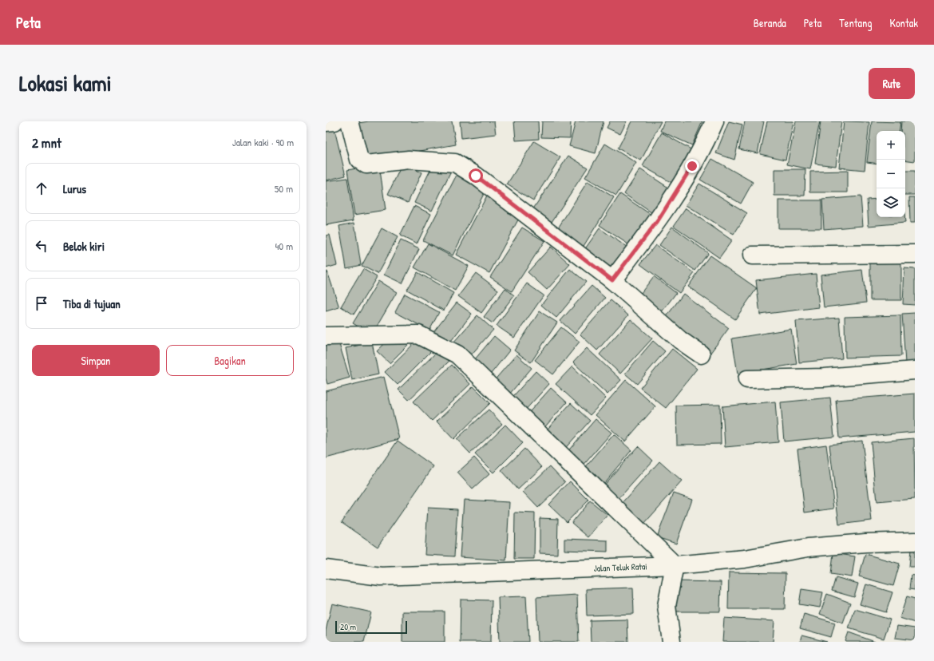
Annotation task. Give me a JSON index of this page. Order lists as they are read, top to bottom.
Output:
{
  "streets": {
    "street": ["Jalan Teluk Ratai"]
  },
  "scale_bar": "20 m",
  "page": {
    "header": "Peta",
    "nav": [
      "Beranda",
      "Peta",
      "Tentang",
      "Kontak"
    ],
    "title": "Lokasi kami",
    "buttons": [
      "Rute",
      ["Simpan", "Bagikan"]
    ],
    "heading": ["2 mnt", "Jalan kaki · 90 m"],
    "map_buttons": ["+", "−"],
    "list": [
      ["Lurus", "50 m"],
      ["Belok kiri", "40 m"],
      "Tiba di tujuan"
    ],
    "scale": "20 m"
  }
}
